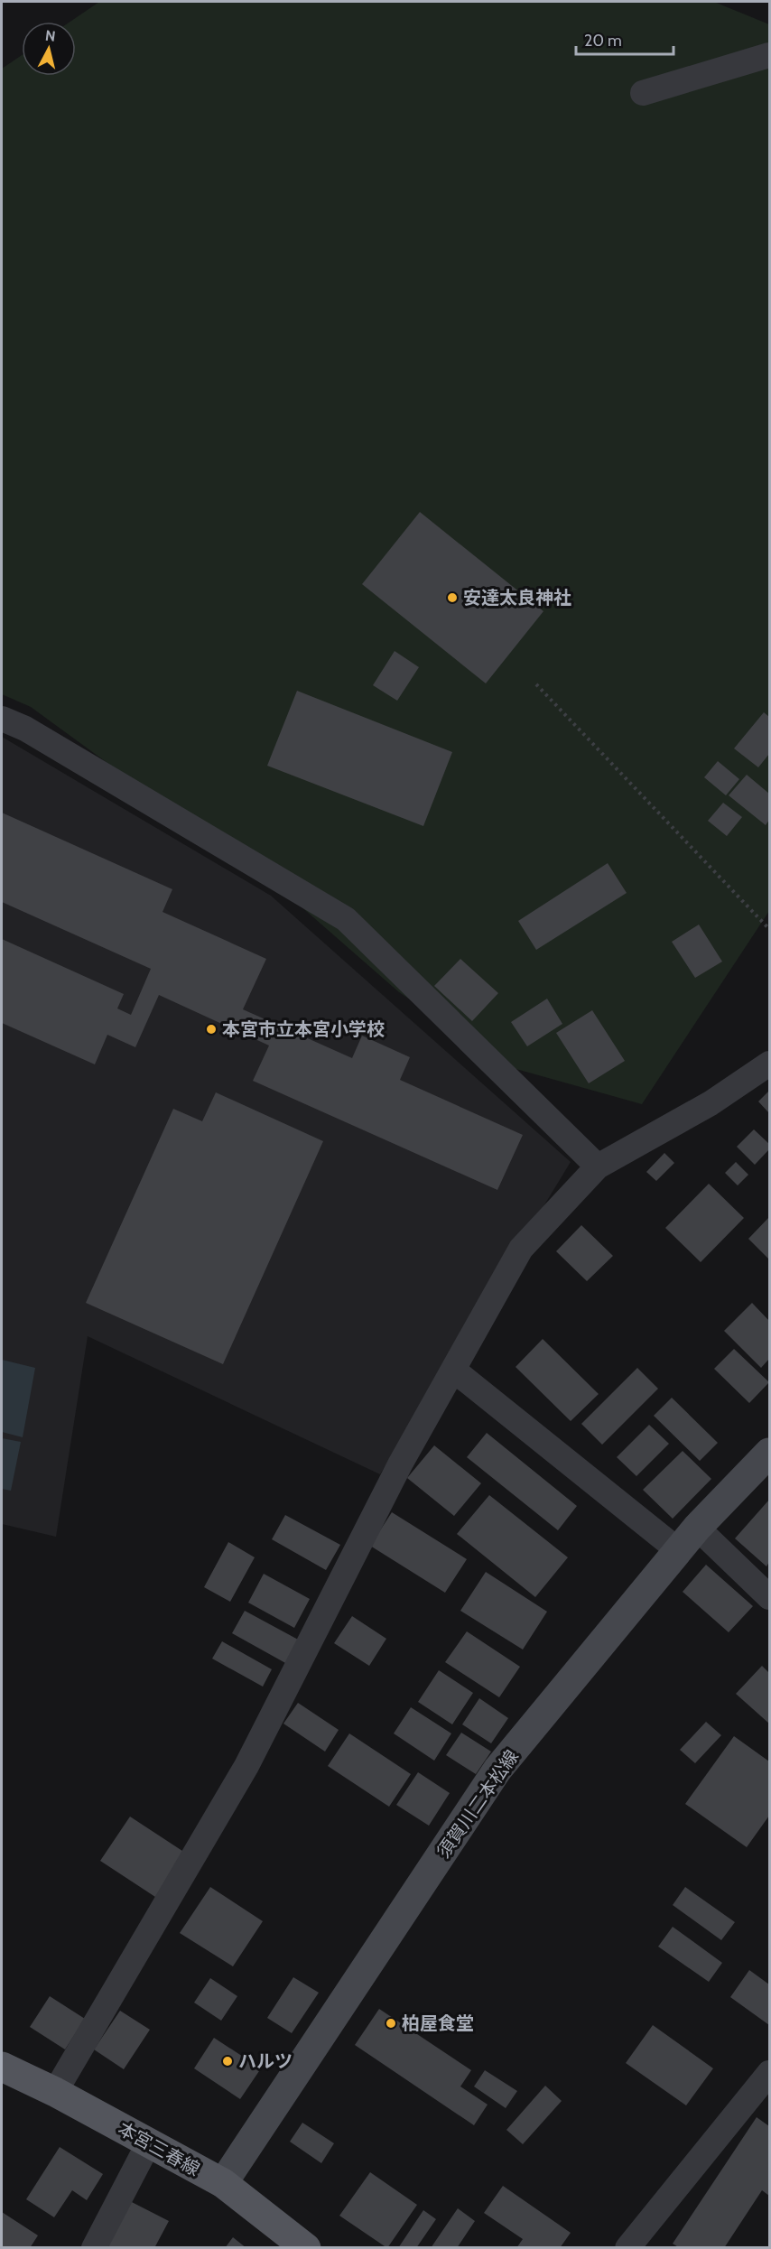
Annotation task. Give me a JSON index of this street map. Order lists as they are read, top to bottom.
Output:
{
  "streets": {
    "main road": ["須賀川二本松線", "本宮三春線"]
  },
  "crossings": [
    ["須賀川二本松線", "本宮三春線"]
  ],
  "places": [
    "安達太良神社",
    "本宮市立本宮小学校",
    "柏屋食堂",
    "ハルツ"
  ],
  "scale_bar": "20 m",
  "north": "top"
}
